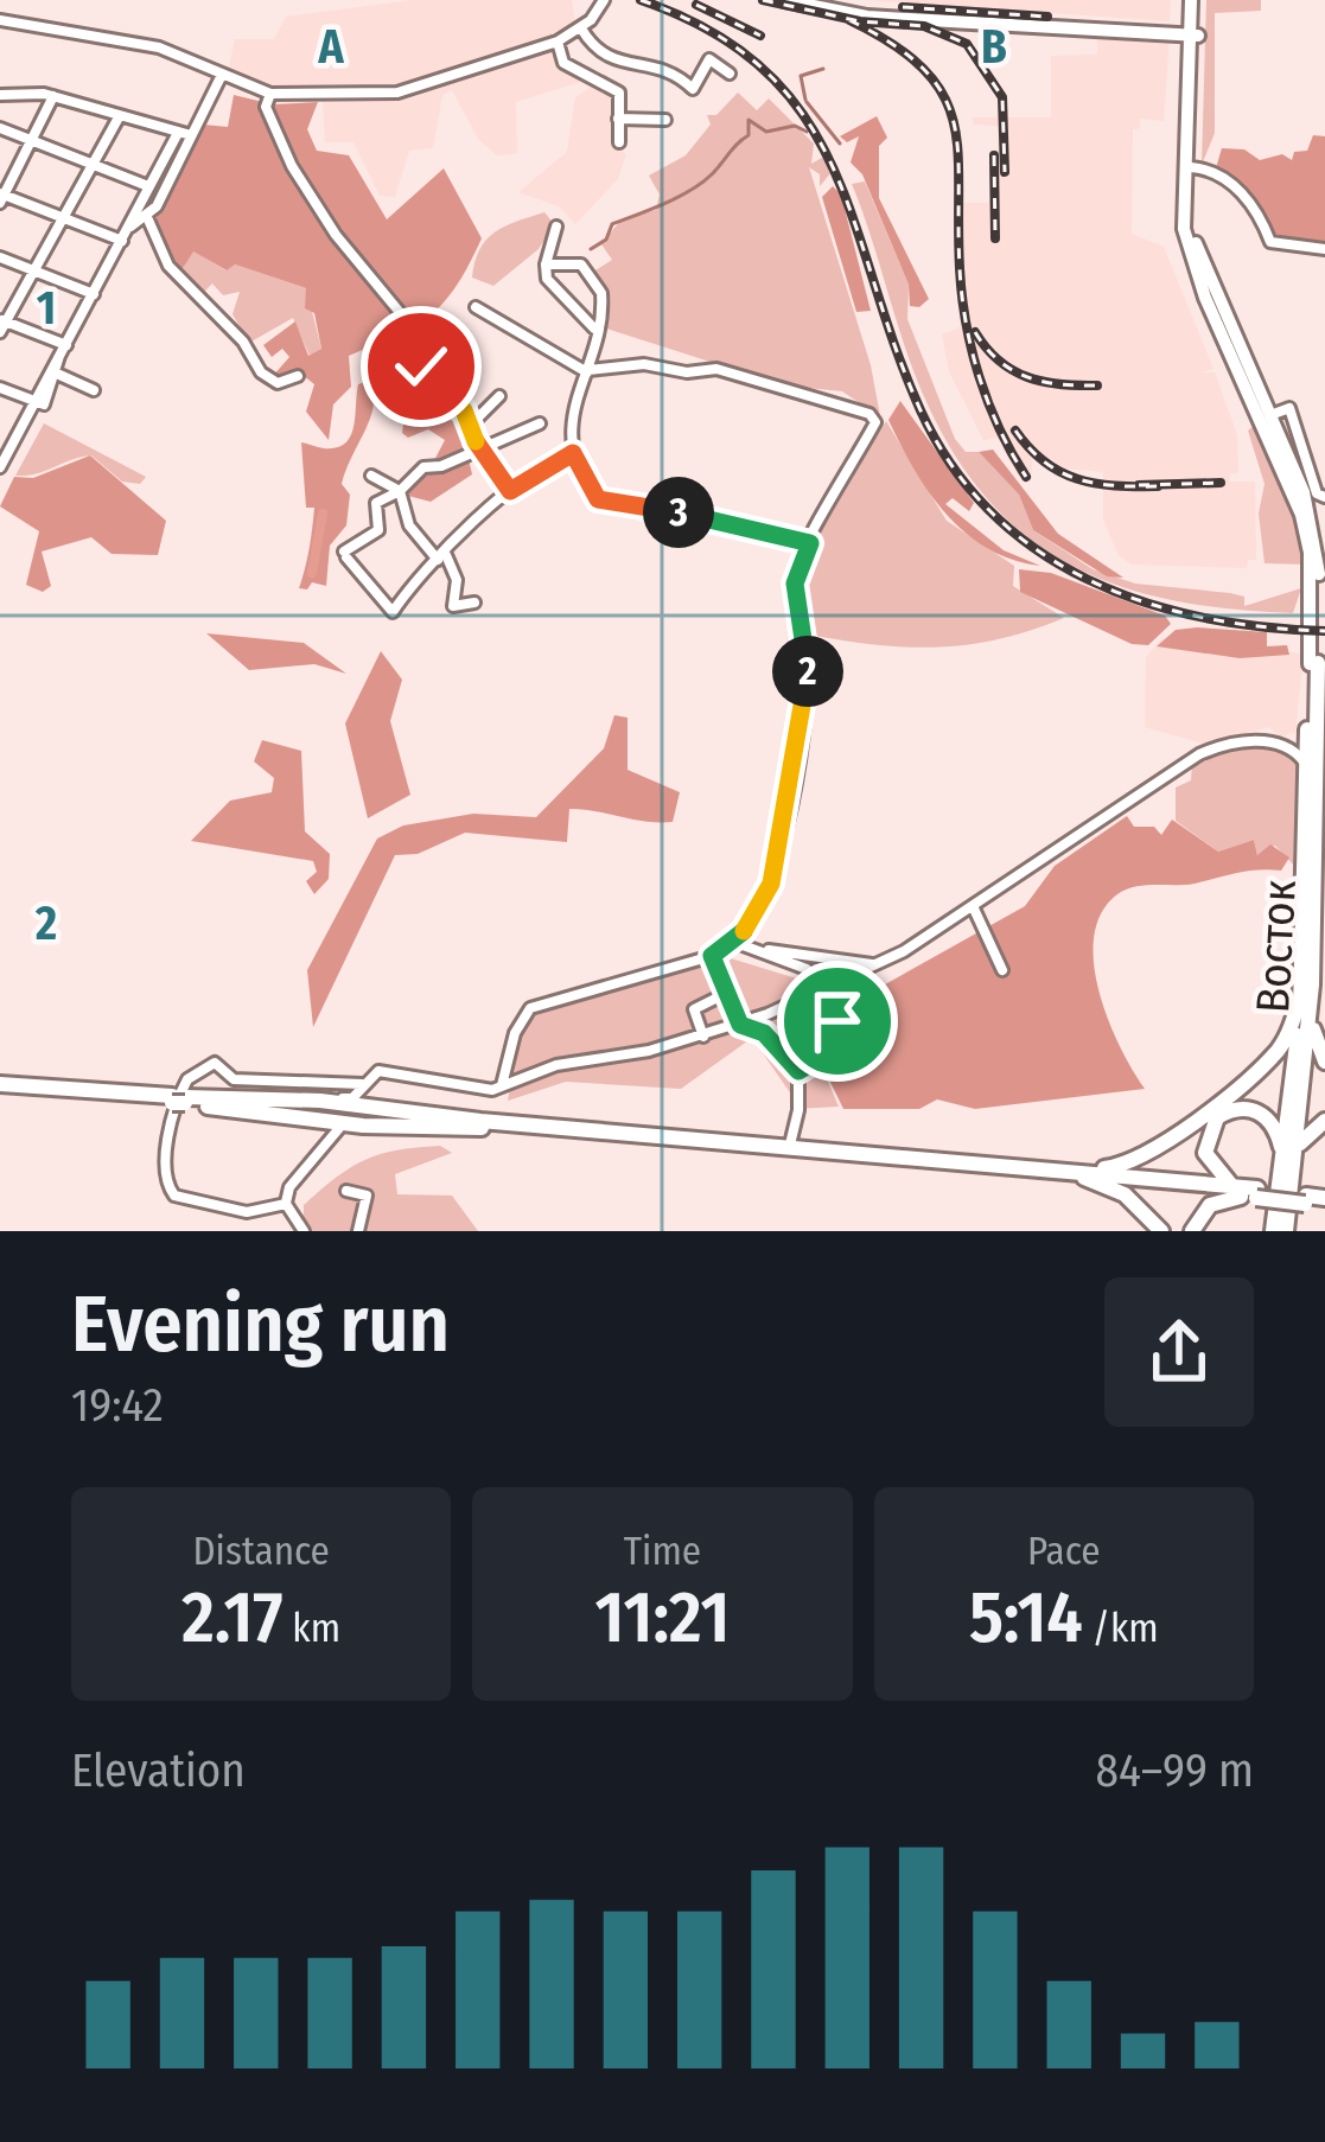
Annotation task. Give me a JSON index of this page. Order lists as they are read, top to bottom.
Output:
{
  "streets": {
    "highway": ["Восток"]
  },
  "page": {
    "pins": ["3", "2"],
    "heading": ["Evening run", "19:42"],
    "stats": [
      ["Distance", "2.17 km"],
      ["Time", "11:21"],
      ["Pace", "5:14 /km"]
    ],
    "chart": ["Elevation", "84–99 m"]
  },
  "grid": {
    "columns": ["A", "B"],
    "rows": ["1", "2"]
  }
}
